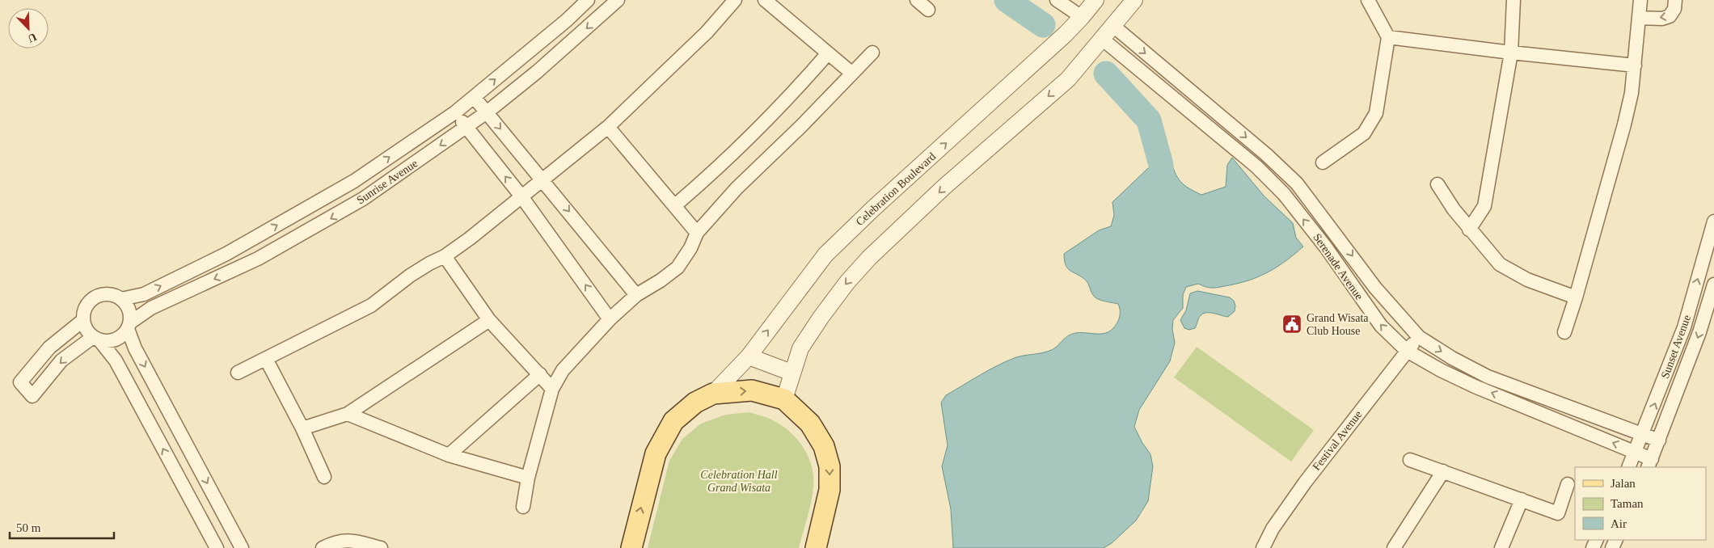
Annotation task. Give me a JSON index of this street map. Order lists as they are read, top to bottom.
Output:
{
  "streets": {
    "street": [
      "Sunrise Avenue",
      "Celebration Boulevard",
      "Serenade Avenue",
      "Sunset Avenue",
      "Festival Avenue"
    ]
  },
  "crossings": [
    ["Serenade Avenue", "Sunset Avenue"],
    ["Serenade Avenue", "Festival Avenue"]
  ],
  "parks": ["Celebration Hall Grand Wisata"],
  "places": {
    "public building": ["Grand Wisata Club House"]
  },
  "legend": ["Jalan", "Taman", "Air"],
  "scale_bar": "50 m",
  "north": "bottom right"
}
